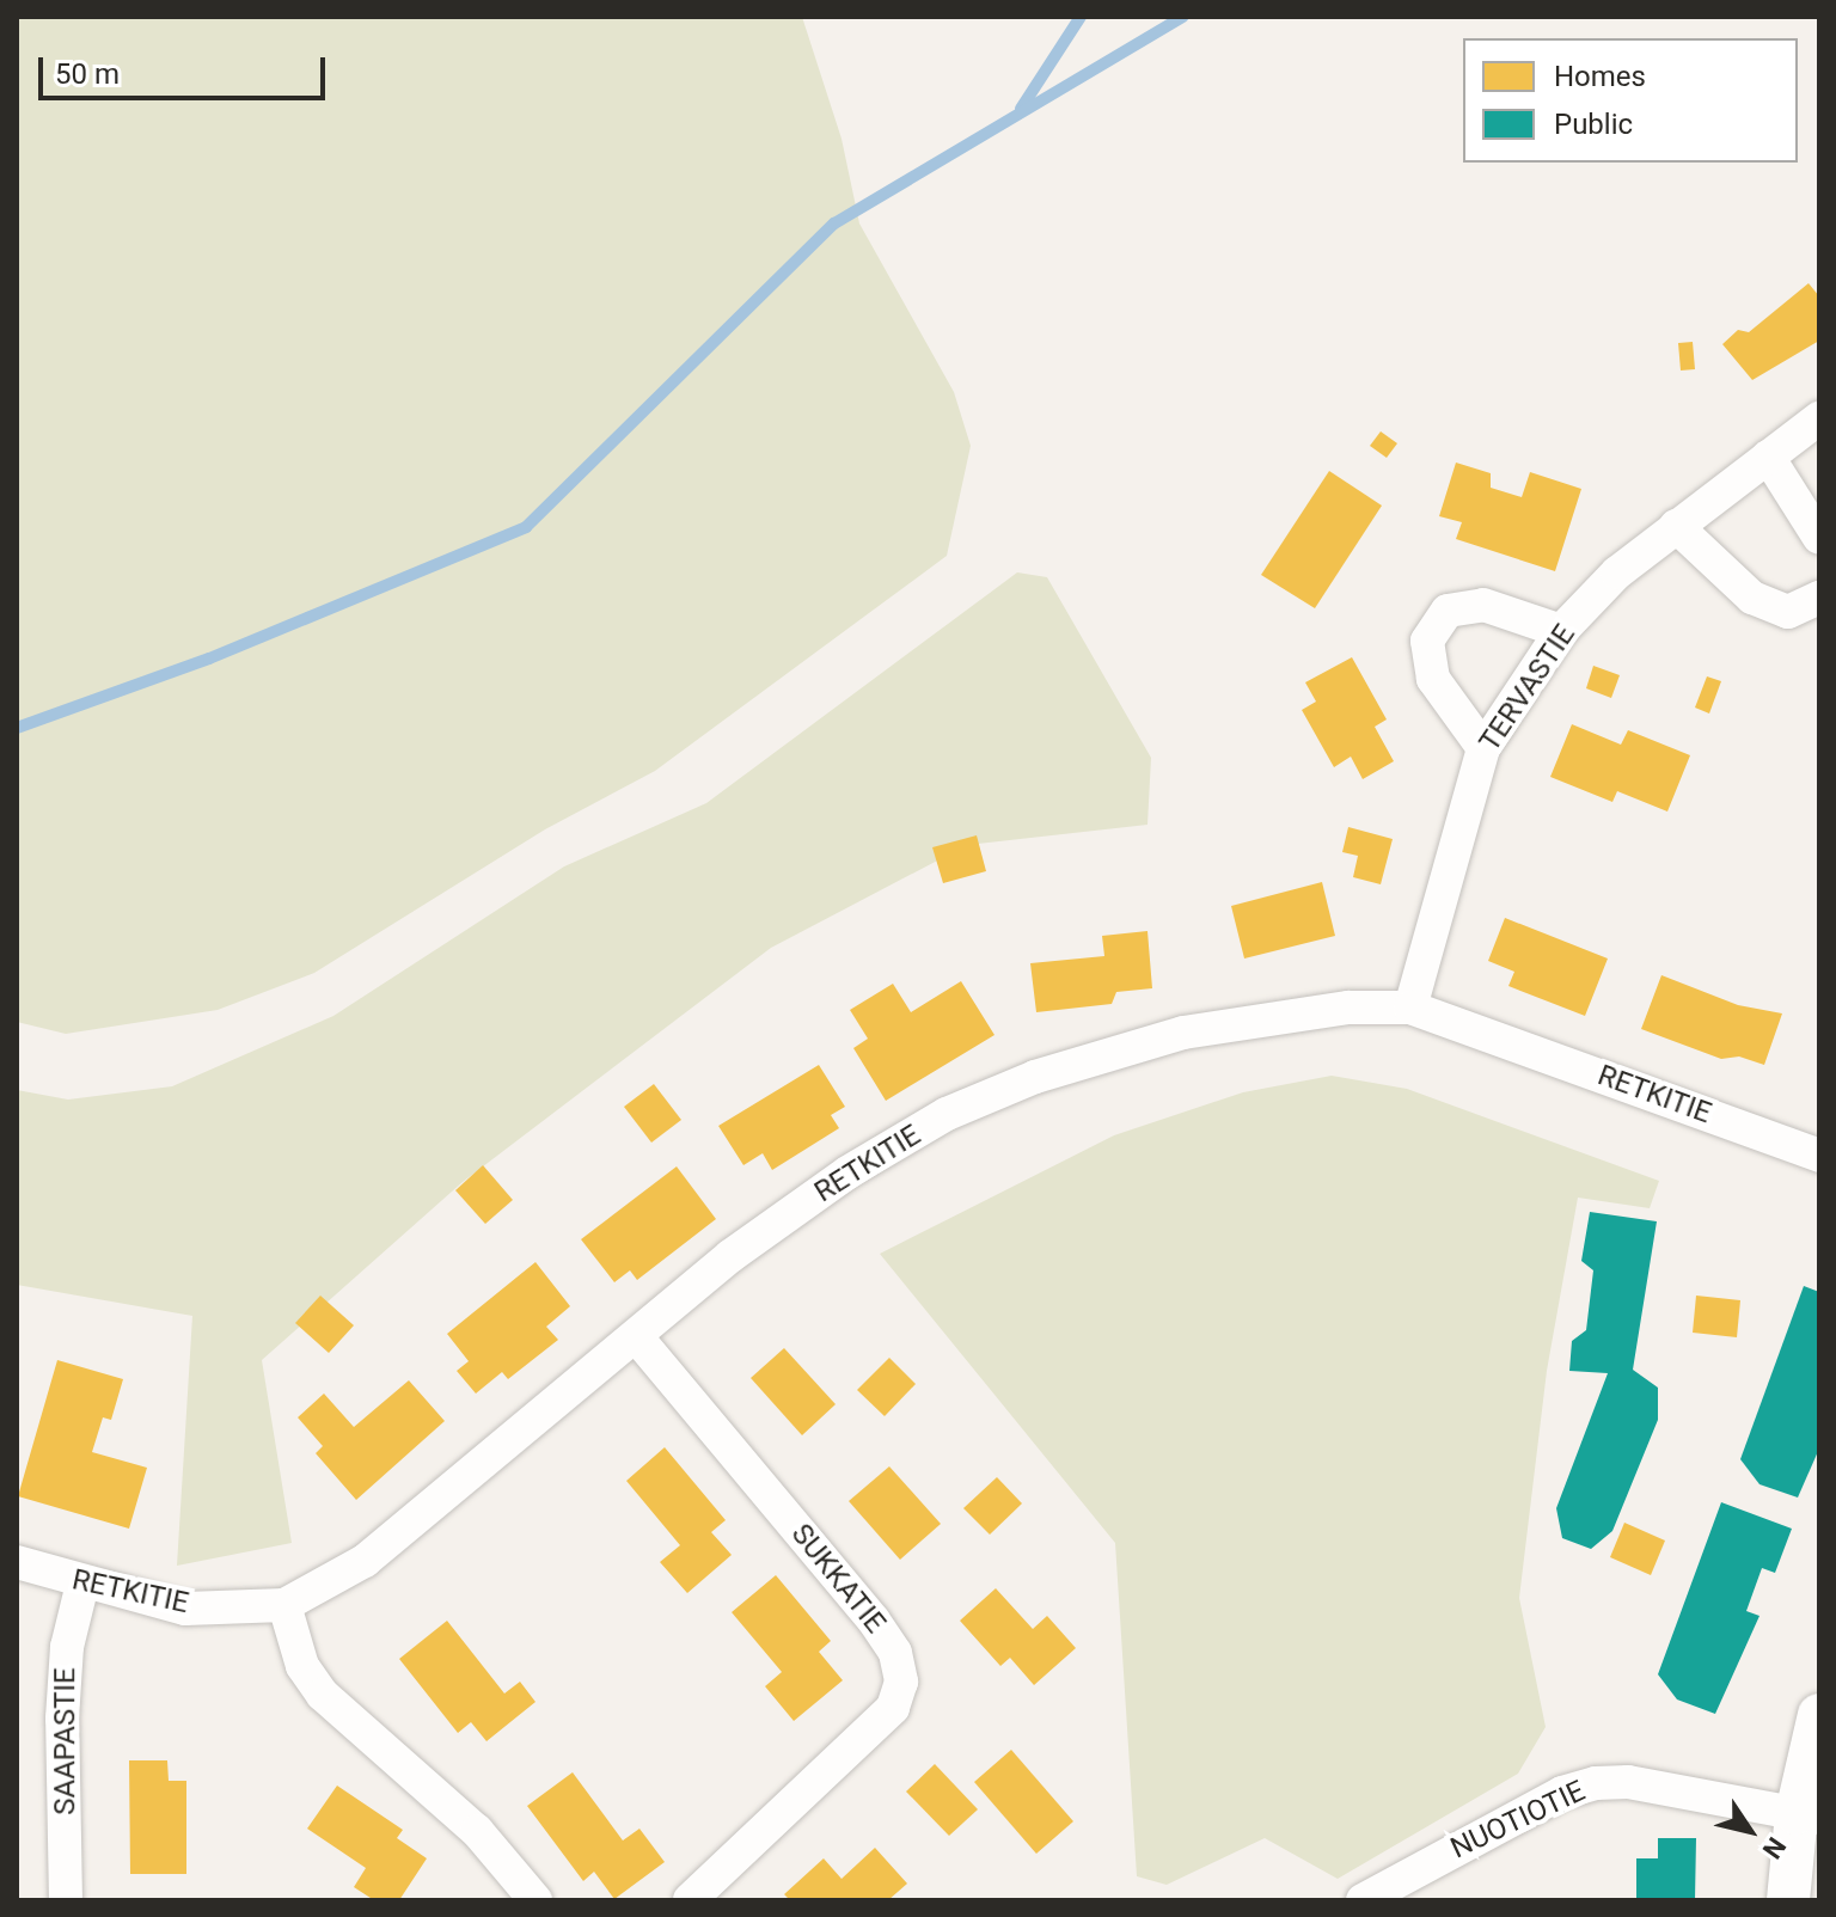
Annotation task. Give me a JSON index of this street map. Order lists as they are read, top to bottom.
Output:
{
  "streets": {
    "street": [
      "TERVASTIE",
      "RETKITIE",
      "SUKKATIE",
      "SAAPASTIE",
      "NUOTIOTIE"
    ]
  },
  "crossings": [
    ["TERVASTIE", "RETKITIE"],
    ["RETKITIE", "SUKKATIE"],
    ["RETKITIE", "SAAPASTIE"]
  ],
  "legend": ["Homes", "Public"],
  "scale_bar": "50 m",
  "north": "bottom right"
}
